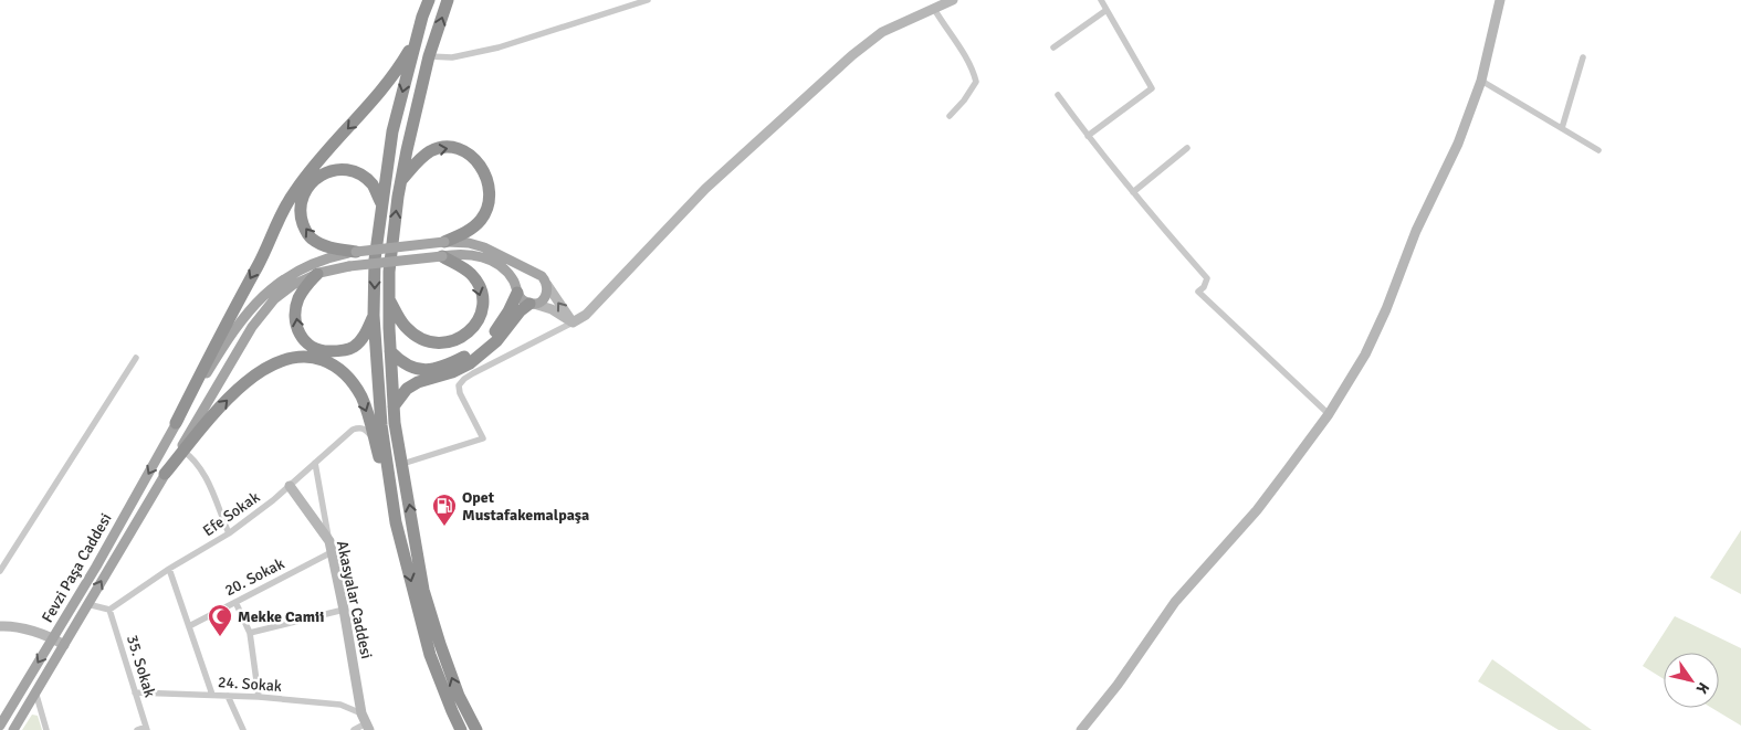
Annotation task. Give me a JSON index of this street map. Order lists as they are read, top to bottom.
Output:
{
  "streets": {
    "main road": ["Fevzi Paşa Caddesi"],
    "street": [
      "Efe Sokak",
      "20. Sokak",
      "Akasyalar Caddesi",
      "35. Sokak",
      "24. Sokak"
    ]
  },
  "crossings": [
    ["Efe Sokak", "Akasyalar Caddesi"],
    ["Efe Sokak", "35. Sokak"],
    ["20. Sokak", "Akasyalar Caddesi"],
    ["Akasyalar Caddesi", "24. Sokak"],
    ["35. Sokak", "24. Sokak"]
  ],
  "places": {
    "fuel station": ["Opet Mustafakemalpaşa"],
    "mosque": ["Mekke Camii"]
  },
  "north": "bottom right"
}
